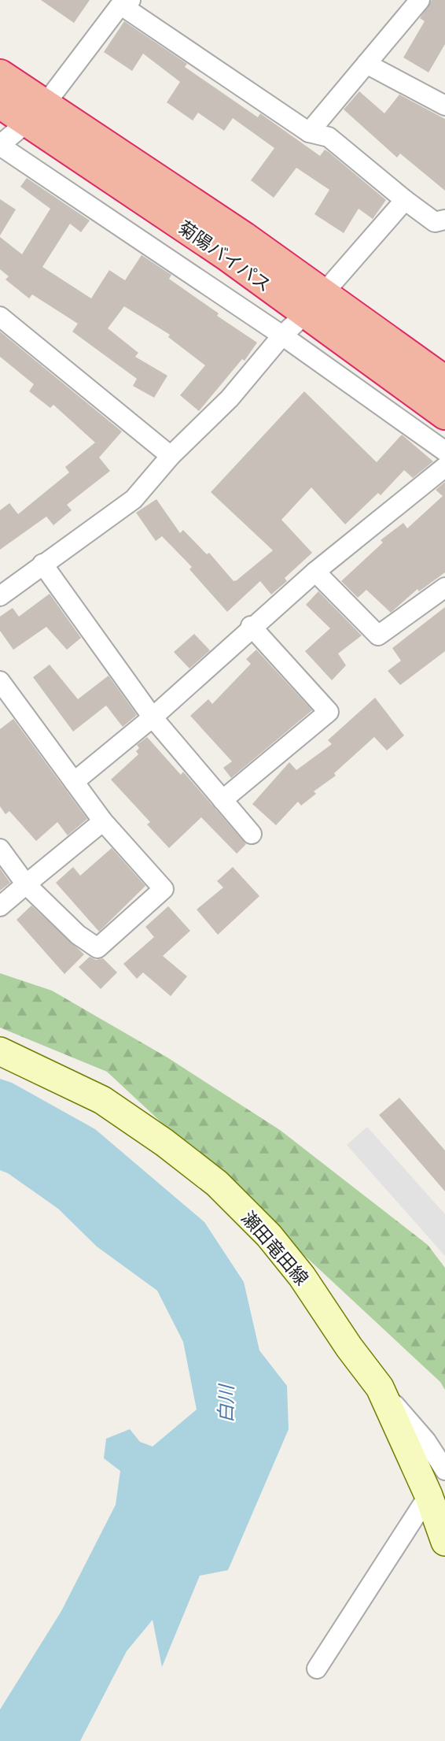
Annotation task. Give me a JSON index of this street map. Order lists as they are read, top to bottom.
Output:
{
  "streets": {
    "highway": ["菊陽バイパス"],
    "main road": ["瀬田竜田線"]
  },
  "water": ["白川"]
}
